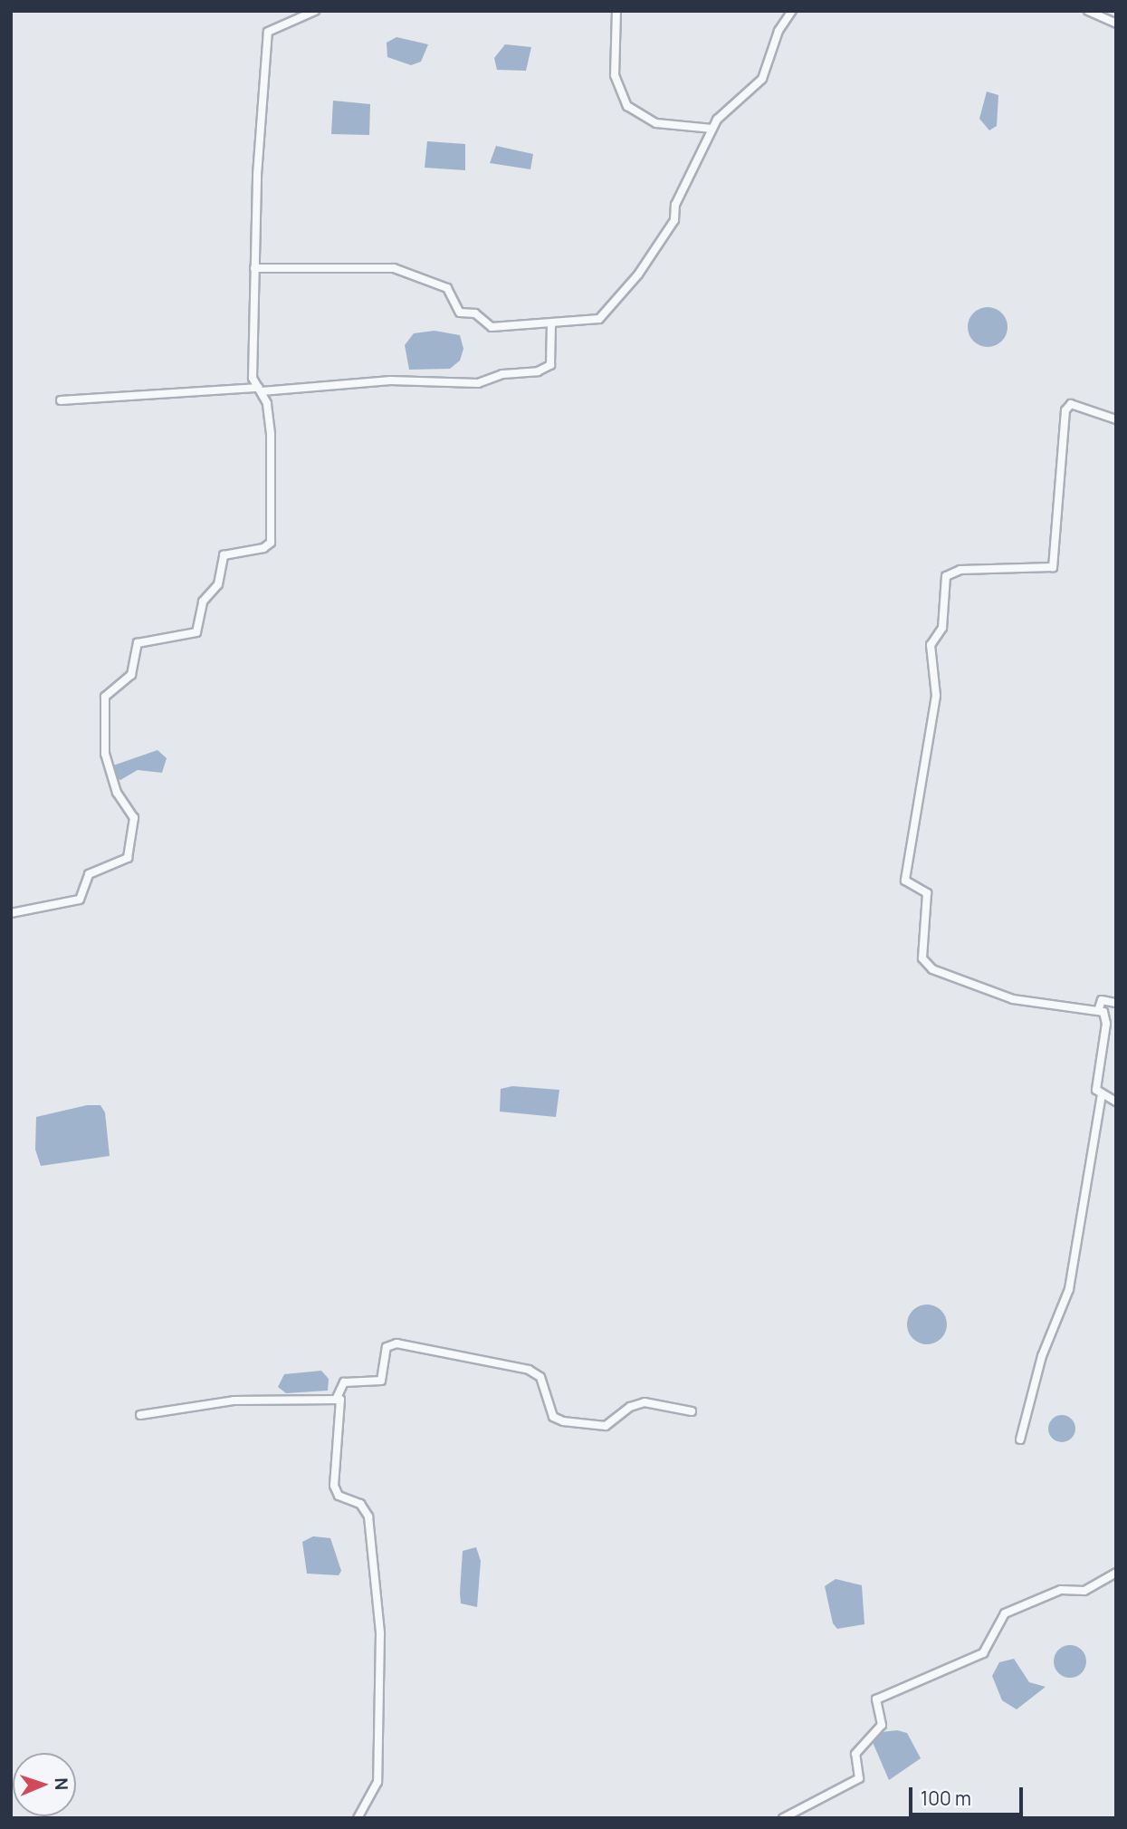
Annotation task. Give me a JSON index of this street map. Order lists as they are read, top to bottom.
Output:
{
  "scale_bar": "100 m",
  "north": "right"
}
